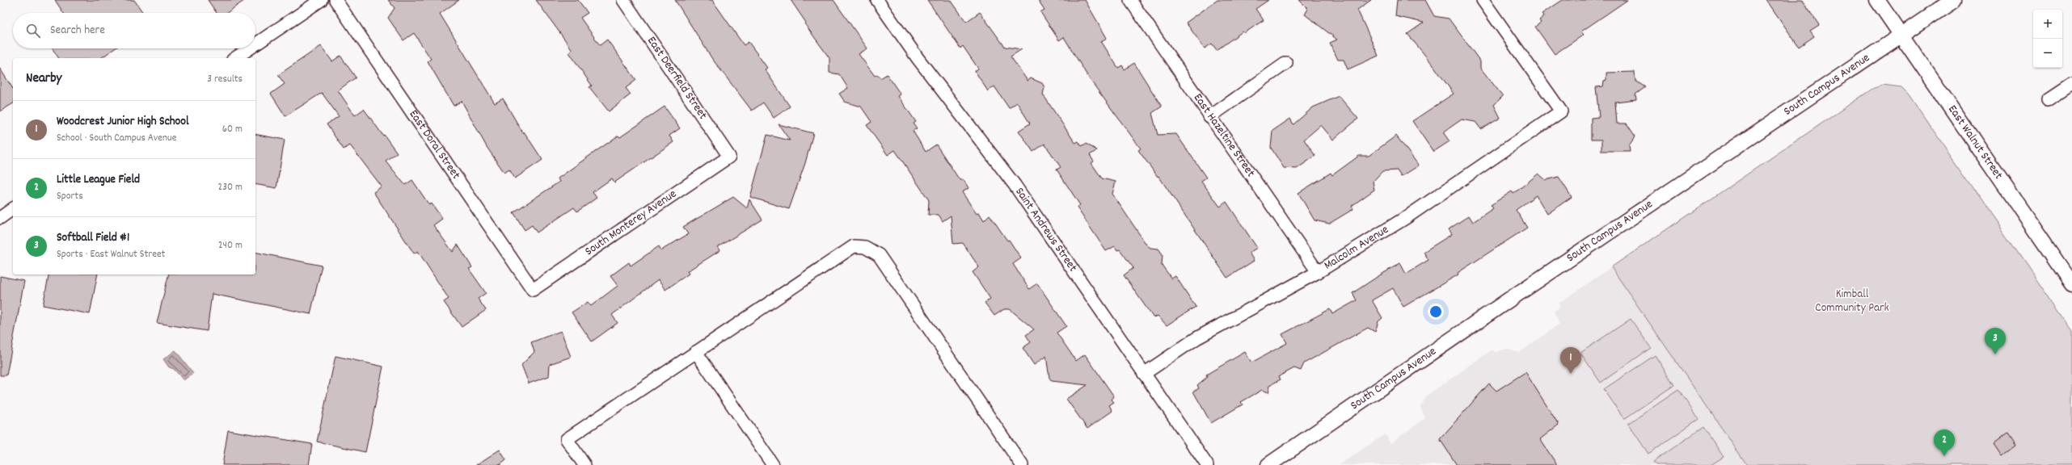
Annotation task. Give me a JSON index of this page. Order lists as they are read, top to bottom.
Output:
{
  "streets": {
    "street": [
      "East Deerfield Street",
      "South Campus Avenue",
      "East Hazeltine Street",
      "East Walnut Street",
      "East Doral Street",
      "South Monterey Avenue",
      "Saint Andrews Street",
      "Malcolm Avenue"
    ]
  },
  "crossings": [
    ["East Deerfield Street", "South Monterey Avenue"],
    ["South Campus Avenue", "East Walnut Street"],
    ["East Hazeltine Street", "Malcolm Avenue"],
    ["East Doral Street", "South Monterey Avenue"],
    ["Saint Andrews Street", "Malcolm Avenue"]
  ],
  "parks": ["Kimball Community Park"],
  "page": {
    "map_buttons": ["+", "−"],
    "search": "Search here",
    "heading": ["Nearby", "3 results"],
    "list": [
      {
        "mark": "1",
        "name": "Woodcrest Junior High School",
        "note": "School · South Campus Avenue",
        "value": "60 m"
      },
      {
        "mark": "2",
        "name": "Little League Field",
        "note": "Sports",
        "value": "230 m"
      },
      {
        "mark": "3",
        "name": "Softball Field #1",
        "note": "Sports · East Walnut Street",
        "value": "240 m"
      }
    ],
    "pins": ["3", "1", "2"]
  }
}
